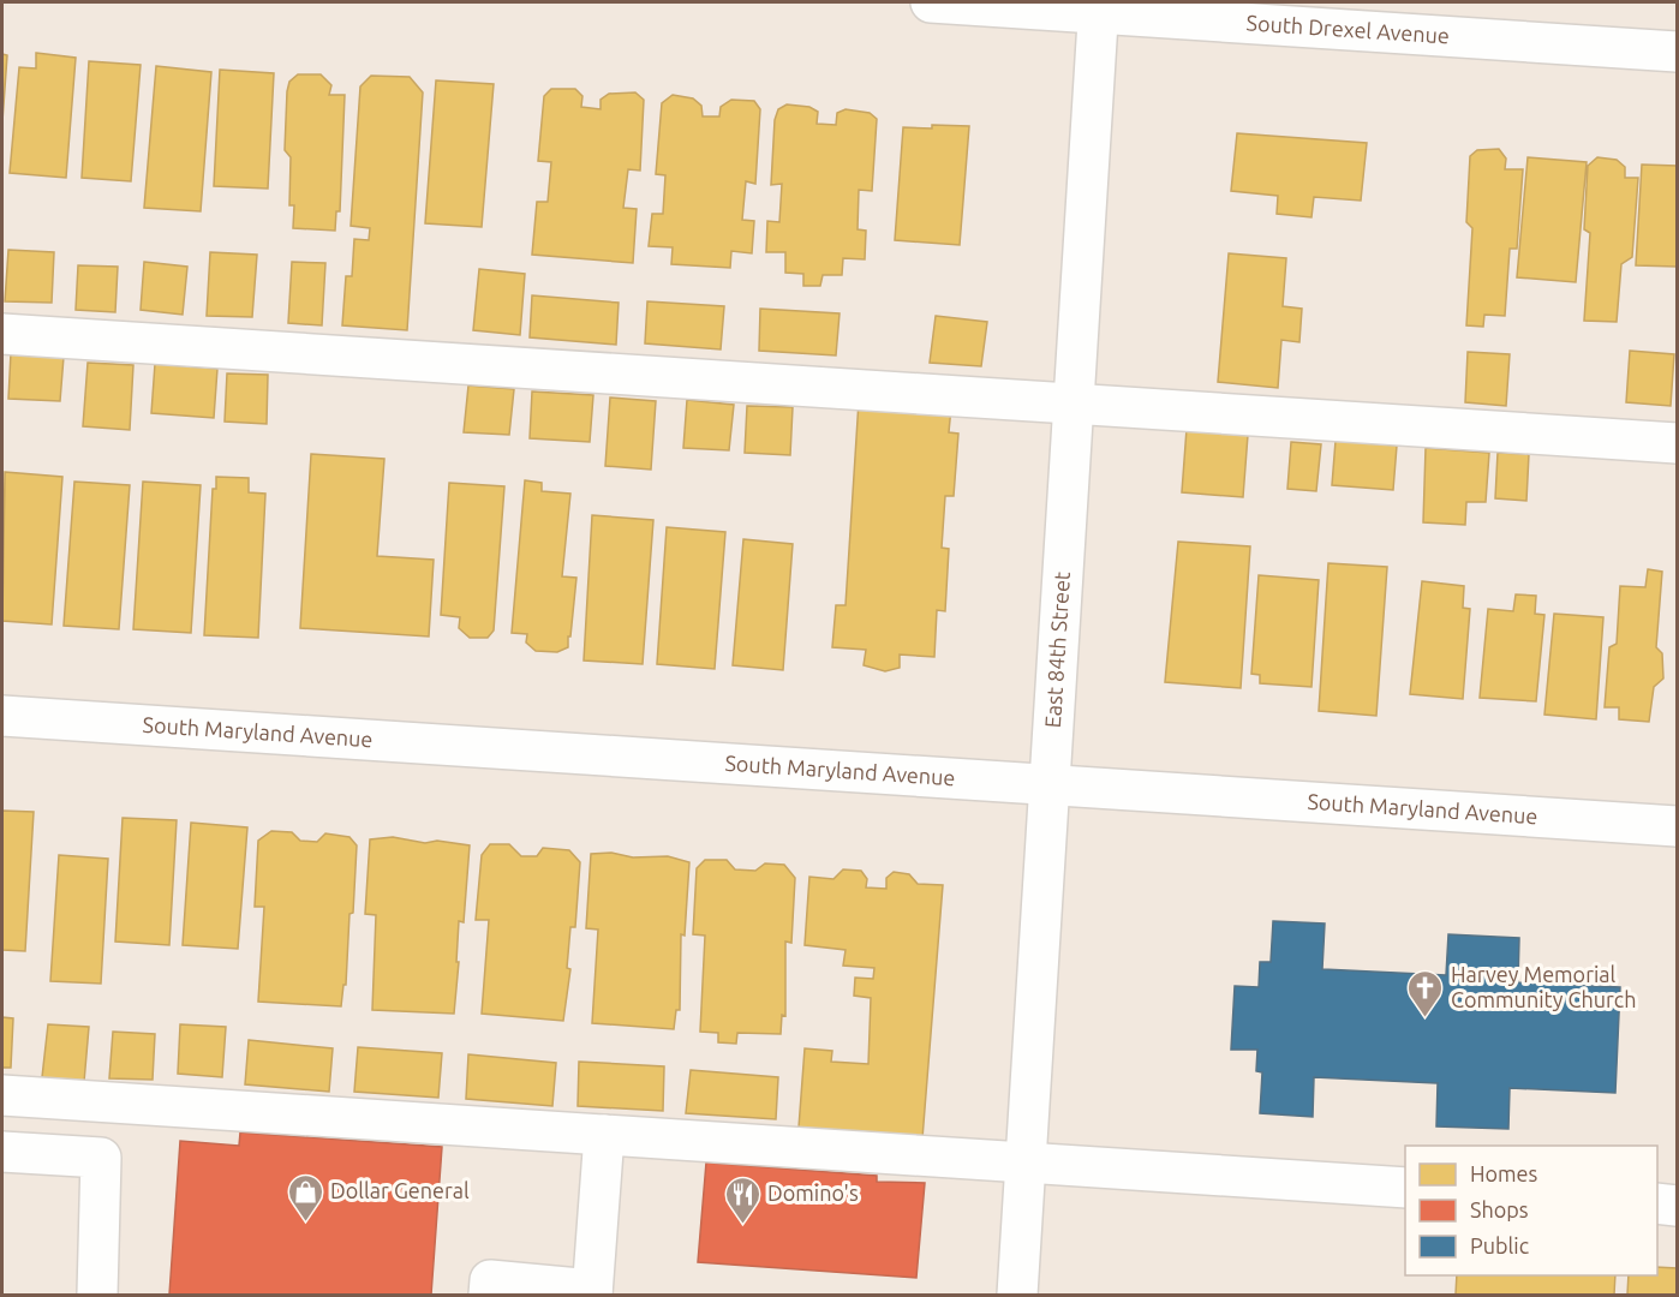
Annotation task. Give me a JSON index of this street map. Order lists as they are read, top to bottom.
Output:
{
  "streets": {
    "street": ["South Drexel Avenue", "East 84th Street", "South Maryland Avenue"]
  },
  "crossings": [
    ["South Drexel Avenue", "East 84th Street"],
    ["East 84th Street", "South Maryland Avenue"]
  ],
  "places": {
    "church": ["Harvey Memorial Community Church"],
    "shop": ["Dollar General"],
    "restaurant": ["Domino's"]
  },
  "legend": ["Homes", "Shops", "Public"]
}
